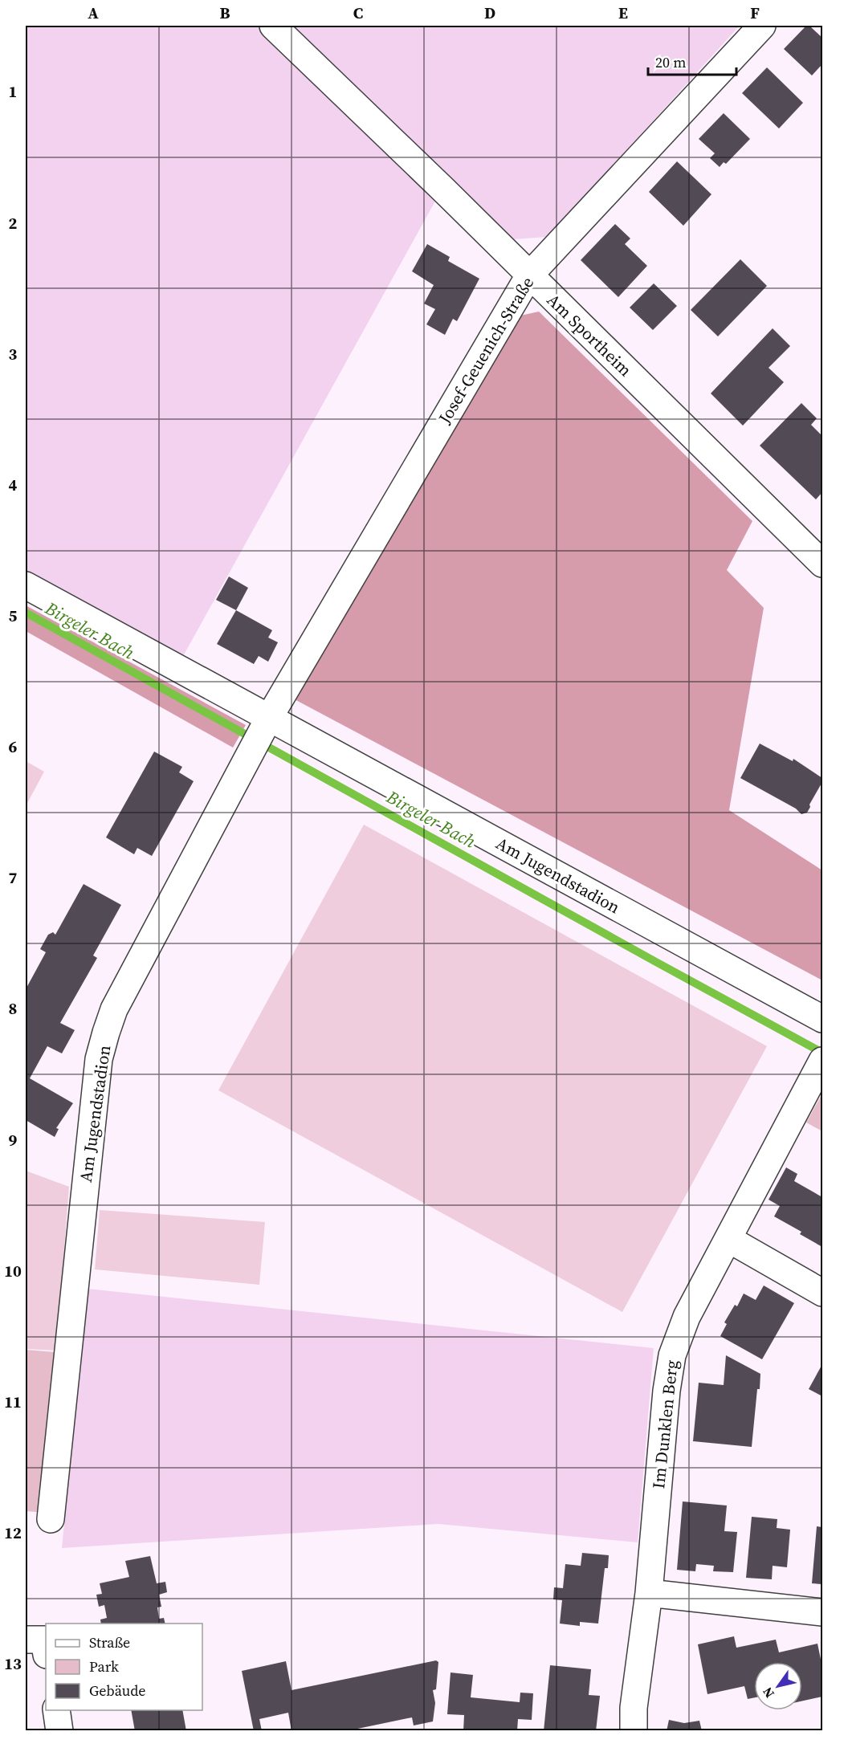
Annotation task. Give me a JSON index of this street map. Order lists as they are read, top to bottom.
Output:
{
  "streets": {
    "street": [
      "Am Sportheim",
      "Josef-Geuenich-Straße",
      "Am Jugendstadion",
      "Im Dunklen Berg"
    ]
  },
  "crossings": [
    ["Am Sportheim", "Josef-Geuenich-Straße"],
    ["Josef-Geuenich-Straße", "Am Jugendstadion"]
  ],
  "water": ["Birgeler Bach"],
  "legend": ["Straße", "Park", "Gebäude"],
  "scale_bar": "20 m",
  "north": "bottom left",
  "grid": {
    "columns": [
      "A",
      "B",
      "C",
      "D",
      "E",
      "F"
    ],
    "rows": [
      "1",
      "2",
      "3",
      "4",
      "5",
      "6",
      "7",
      "8",
      "9",
      "10",
      "11",
      "12",
      "13"
    ]
  }
}
